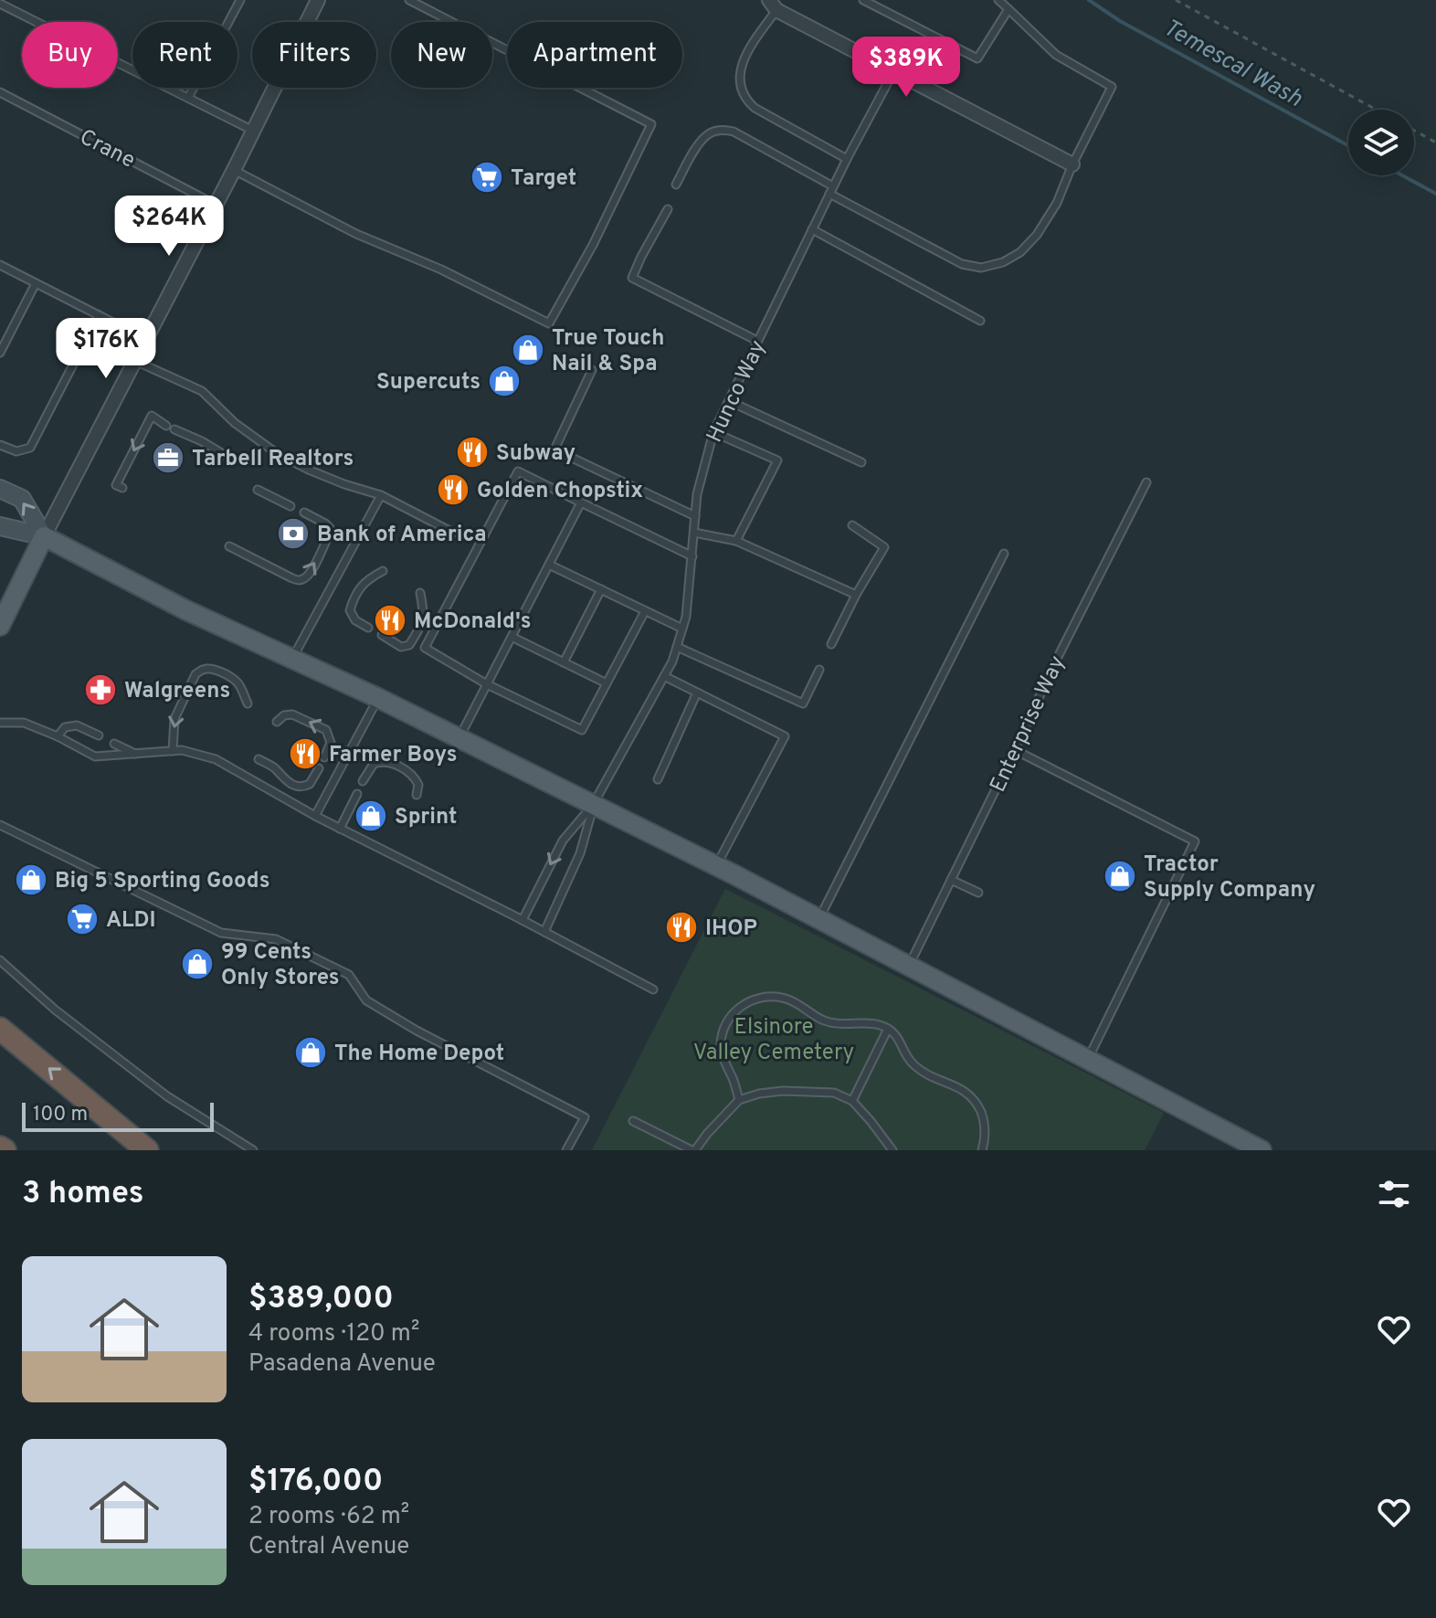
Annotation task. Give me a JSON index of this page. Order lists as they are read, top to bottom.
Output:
{
  "streets": {
    "lane": ["Crane", "Hunco Way", "Enterprise Way"]
  },
  "water": ["Temescal Wash"],
  "parks": ["Elsinore Valley Cemetery"],
  "places": {
    "supermarket": ["Target", "ALDI"],
    "shop": [
      "True Touch Nail & Spa",
      "Supercuts",
      "Sprint",
      "Tractor Supply Company",
      "Big 5 Sporting Goods",
      "99 Cents Only Stores",
      "The Home Depot"
    ],
    "restaurant": [
      "Subway",
      "Golden Chopstix",
      "McDonald's",
      "Farmer Boys",
      "IHOP"
    ],
    "office": ["Tarbell Realtors"],
    "bank": ["Bank of America"],
    "pharmacy": ["Walgreens"]
  },
  "scale_bar": "100 m",
  "page": {
    "chip": [
      "Buy",
      "Rent",
      "Filters",
      "New",
      "Apartment"
    ],
    "price": ["$389K", "$264K", "$176K"],
    "scale": "100 m",
    "heading": "3 homes",
    "list": [
      {
        "name": "$389,000",
        "note": "4 rooms · 120 m² · Pasadena Avenue"
      },
      {
        "name": "$176,000",
        "note": "2 rooms · 62 m² · Central Avenue"
      }
    ]
  }
}
